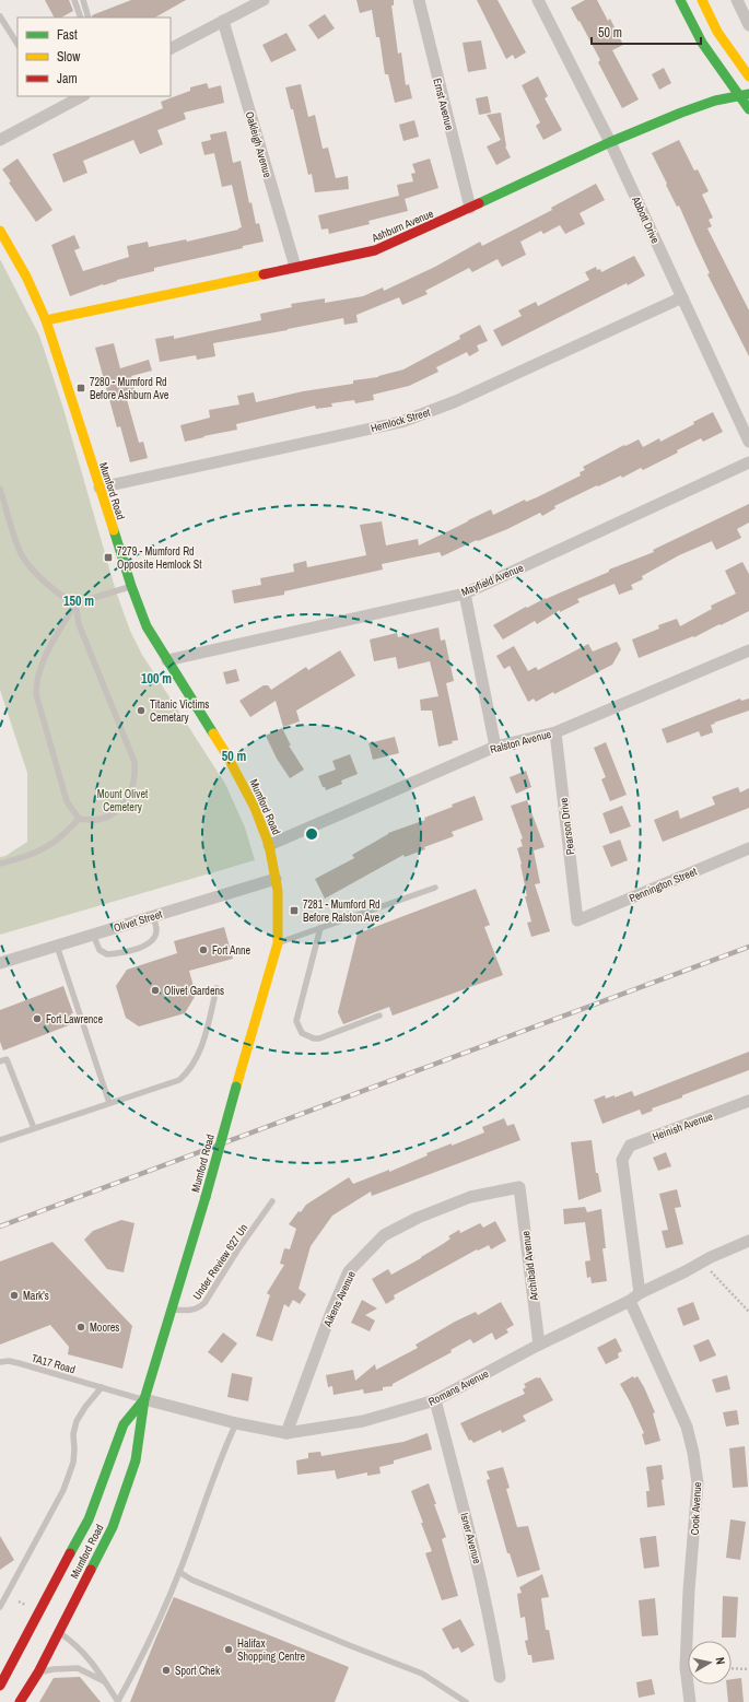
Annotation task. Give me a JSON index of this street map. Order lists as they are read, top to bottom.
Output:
{
  "streets": {
    "main road": ["Ashburn Avenue", "Mumford Road"],
    "street": [
      "Ernst Avenue",
      "Oakleigh Avenue",
      "Abbott Drive",
      "Hemlock Street",
      "Mayfield Avenue",
      "Ralston Avenue",
      "Pearson Drive",
      "Pennington Street",
      "Olivet Street",
      "Heinish Avenue",
      "Archibald Avenue",
      "Aikens Avenue",
      "Romans Avenue",
      "Cook Avenue",
      "Isner Avenue"
    ],
    "lane": ["Under Review 627 Un", "TA17 Road"]
  },
  "crossings": [
    ["Ernst Avenue", "Ashburn Avenue"],
    ["Oakleigh Avenue", "Ashburn Avenue"],
    ["Abbott Drive", "Ashburn Avenue"],
    ["Abbott Drive", "Hemlock Street"],
    ["Ashburn Avenue", "Mumford Road"],
    ["Hemlock Street", "Mumford Road"],
    ["Mumford Road", "Mayfield Avenue"],
    ["Mumford Road", "Ralston Avenue"],
    ["Mumford Road", "Olivet Street"],
    ["Mumford Road", "Under Review 627 Un"],
    ["Mumford Road", "TA17 Road"],
    ["Mumford Road", "Romans Avenue"],
    ["Ralston Avenue", "Pearson Drive"],
    ["Pearson Drive", "Pennington Street"],
    ["Heinish Avenue", "Romans Avenue"],
    ["Archibald Avenue", "Aikens Avenue"],
    ["Archibald Avenue", "Romans Avenue"],
    ["Aikens Avenue", "Romans Avenue"],
    ["TA17 Road", "Romans Avenue"],
    ["Romans Avenue", "Cook Avenue"],
    ["Romans Avenue", "Isner Avenue"]
  ],
  "parks": ["Mount Olivet Cemetery"],
  "places": {
    "transit": ["7280 - Mumford Rd Before Ashburn Ave", "7279 - Mumford Rd Opposite Hemlock St", "7281 - Mumford Rd Before Ralston Ave"],
    "other": [
      "Titanic Victims Cemetary",
      "Fort Anne",
      "Olivet Gardens",
      "Fort Lawrence",
      "Mark's",
      "Moores",
      "Halifax Shopping Centre",
      "Sport Chek"
    ]
  },
  "legend": ["Fast", "Slow", "Jam"],
  "scale_bar": "50 m",
  "north": "right",
  "rings": ["150 m", "100 m", "50 m"]
}
